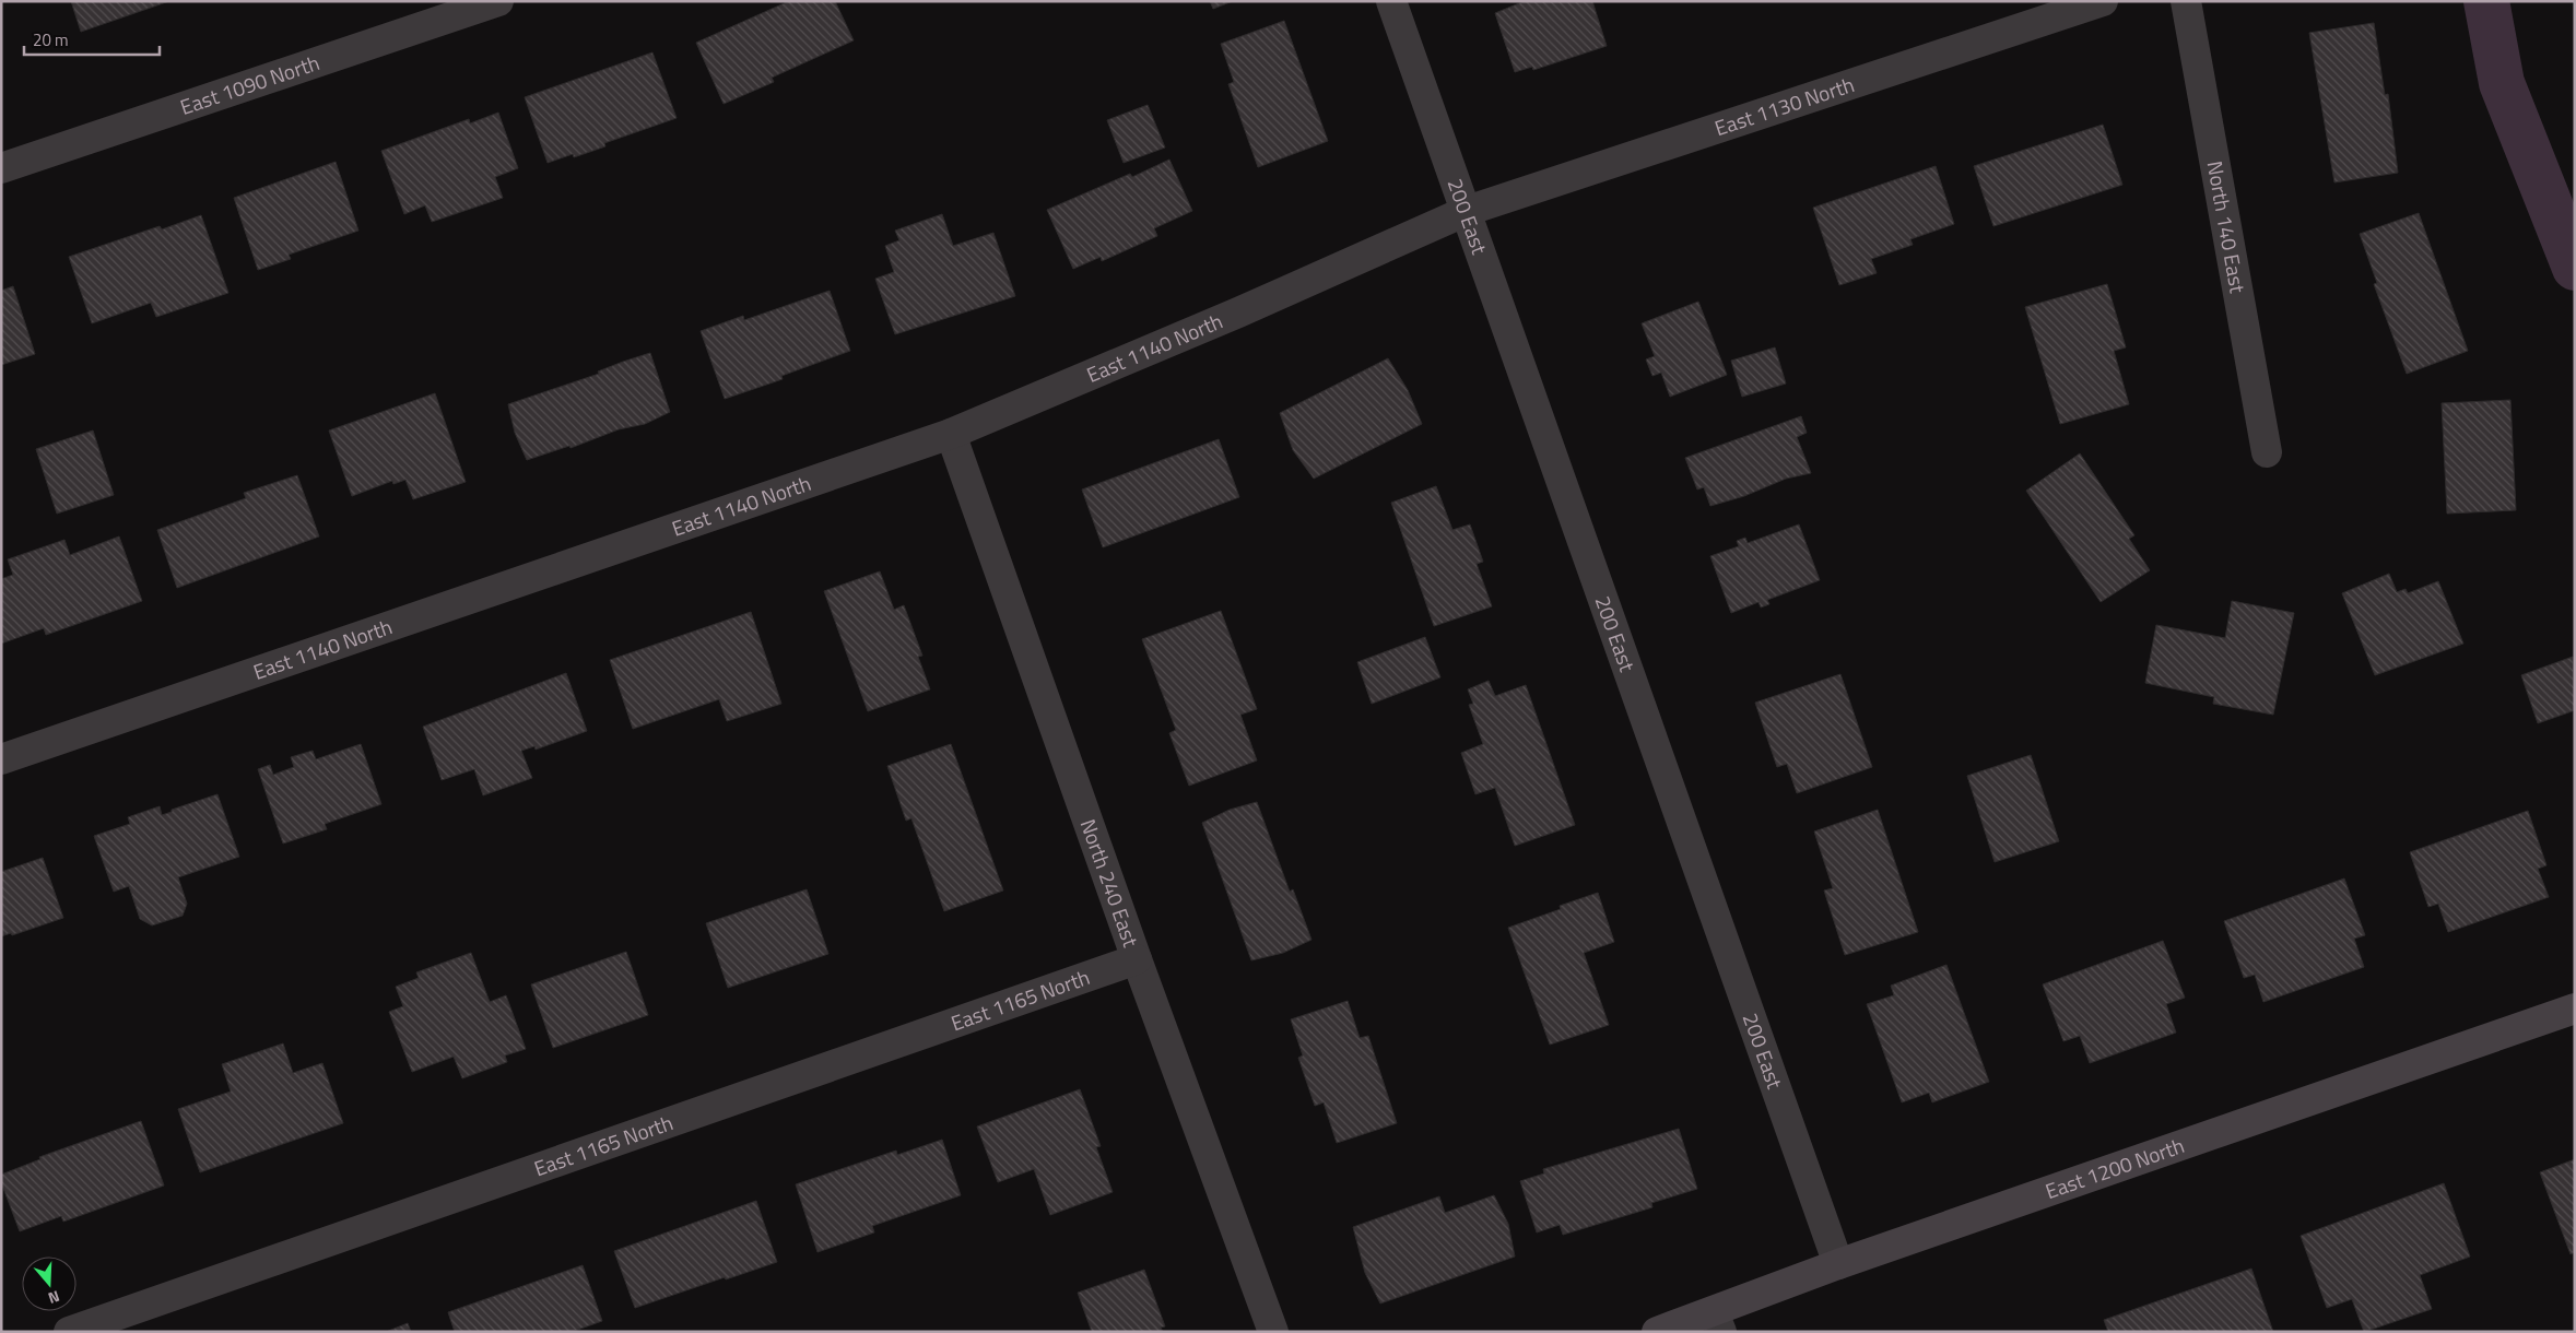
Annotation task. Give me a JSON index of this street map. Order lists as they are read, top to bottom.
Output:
{
  "streets": {
    "street": [
      "East 1090 North",
      "East 1130 North",
      "200 East",
      "North 140 East",
      "East 1140 North",
      "North 240 East",
      "East 1165 North",
      "East 1200 North"
    ]
  },
  "crossings": [
    ["East 1130 North", "200 East"],
    ["East 1130 North", "East 1140 North"],
    ["200 East", "East 1140 North"],
    ["200 East", "East 1200 North"],
    ["East 1140 North", "North 240 East"],
    ["North 240 East", "East 1165 North"]
  ],
  "scale_bar": "20 m",
  "north": "bottom"
}
